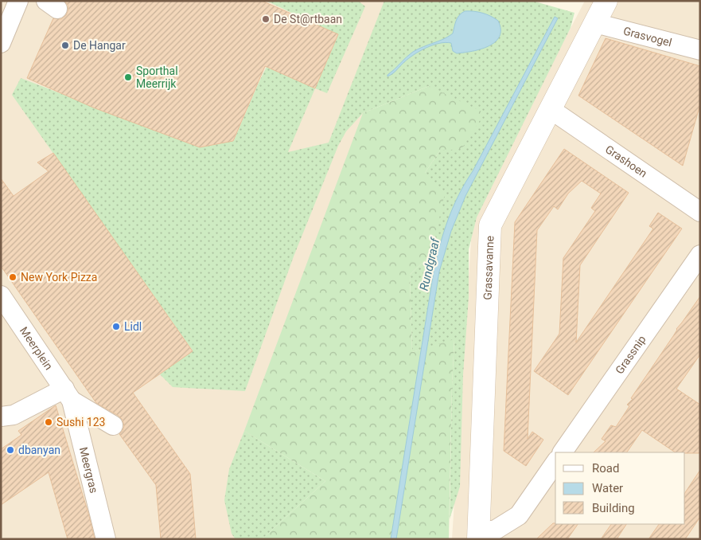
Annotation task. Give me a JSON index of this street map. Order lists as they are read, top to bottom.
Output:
{
  "streets": {
    "street": [
      "Grasvogel",
      "Grashoen",
      "Grassavanne",
      "Meerplein",
      "Grassnip",
      "Meergras"
    ]
  },
  "crossings": [
    ["Grasvogel", "Grassavanne"],
    ["Grashoen", "Grassavanne"],
    ["Meerplein", "Meergras"]
  ],
  "water": ["Rundgraaf"],
  "places": [
    "De St@rtbaan",
    "De Hangar",
    "Sporthal Meerrijk",
    "New York Pizza",
    "Lidl",
    "Sushi 123",
    "dbanyan"
  ],
  "legend": ["Road", "Water", "Building"]
}
